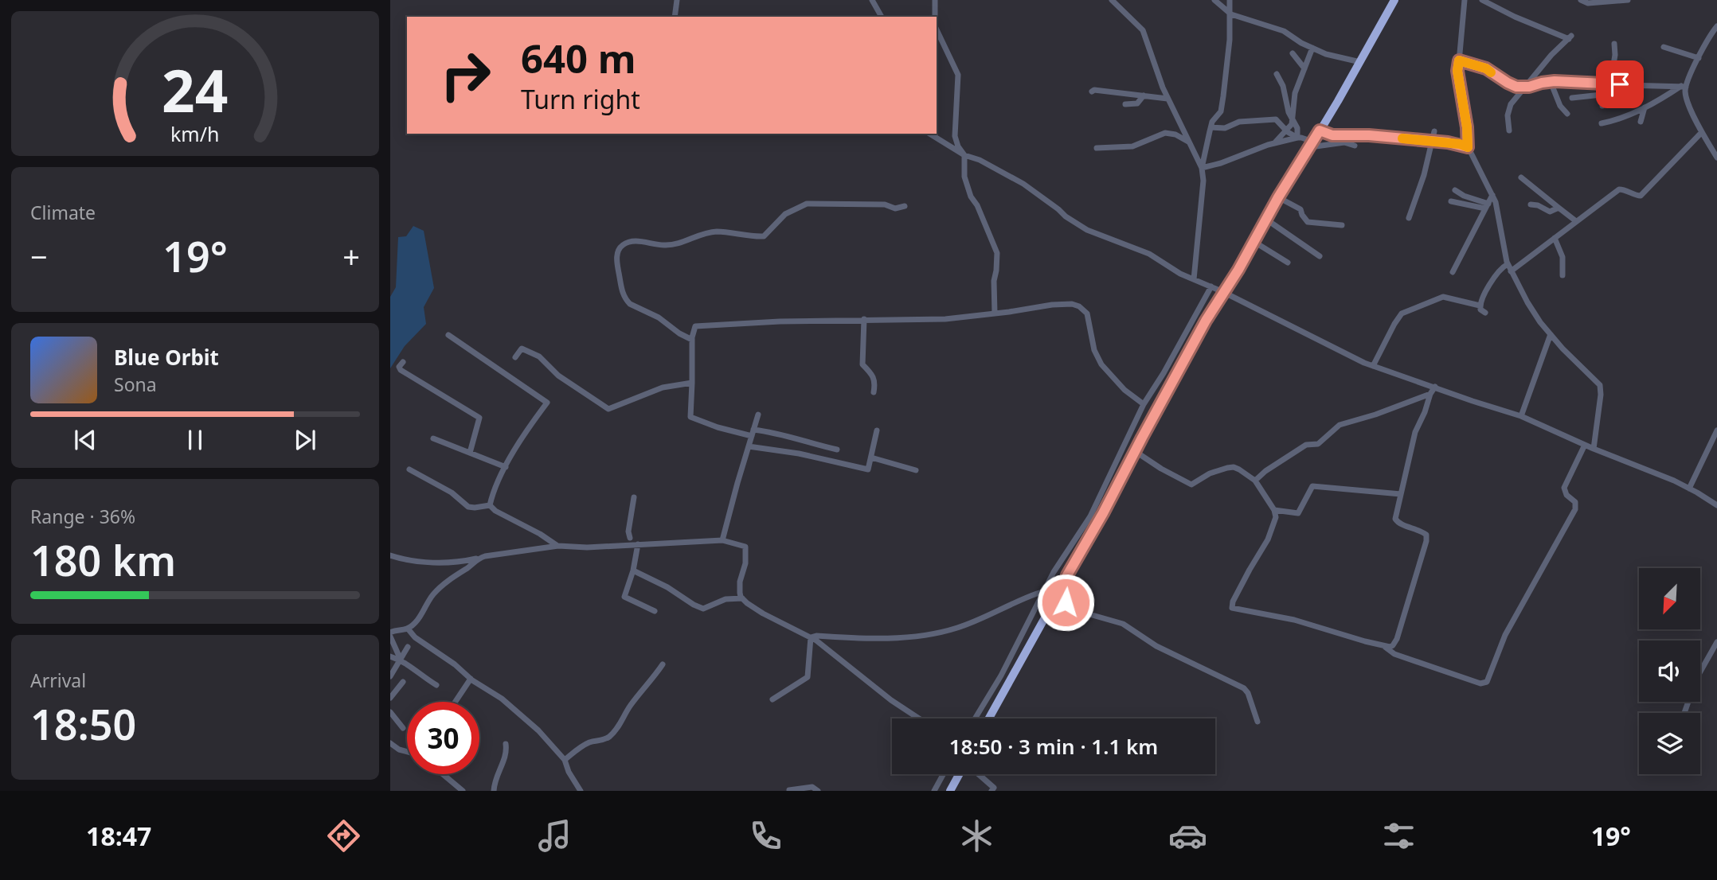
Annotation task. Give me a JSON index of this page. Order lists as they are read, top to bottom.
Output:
{
  "north": "bottom left",
  "page": {
    "turn": ["640 m", "Turn right"],
    "tile": [
      "Climate",
      ["Range · 36%", "180 km"],
      ["Arrival", "18:50"]
    ],
    "heat": ["−", "19°", "+"],
    "song": ["Blue Orbit", "Sona"],
    "limit": "30",
    "trip": "18:50 · 3 min · 1.1 km",
    "tabs": ["18:47", "19°"],
    "gauge": ["24", "km/h"]
  }
}
